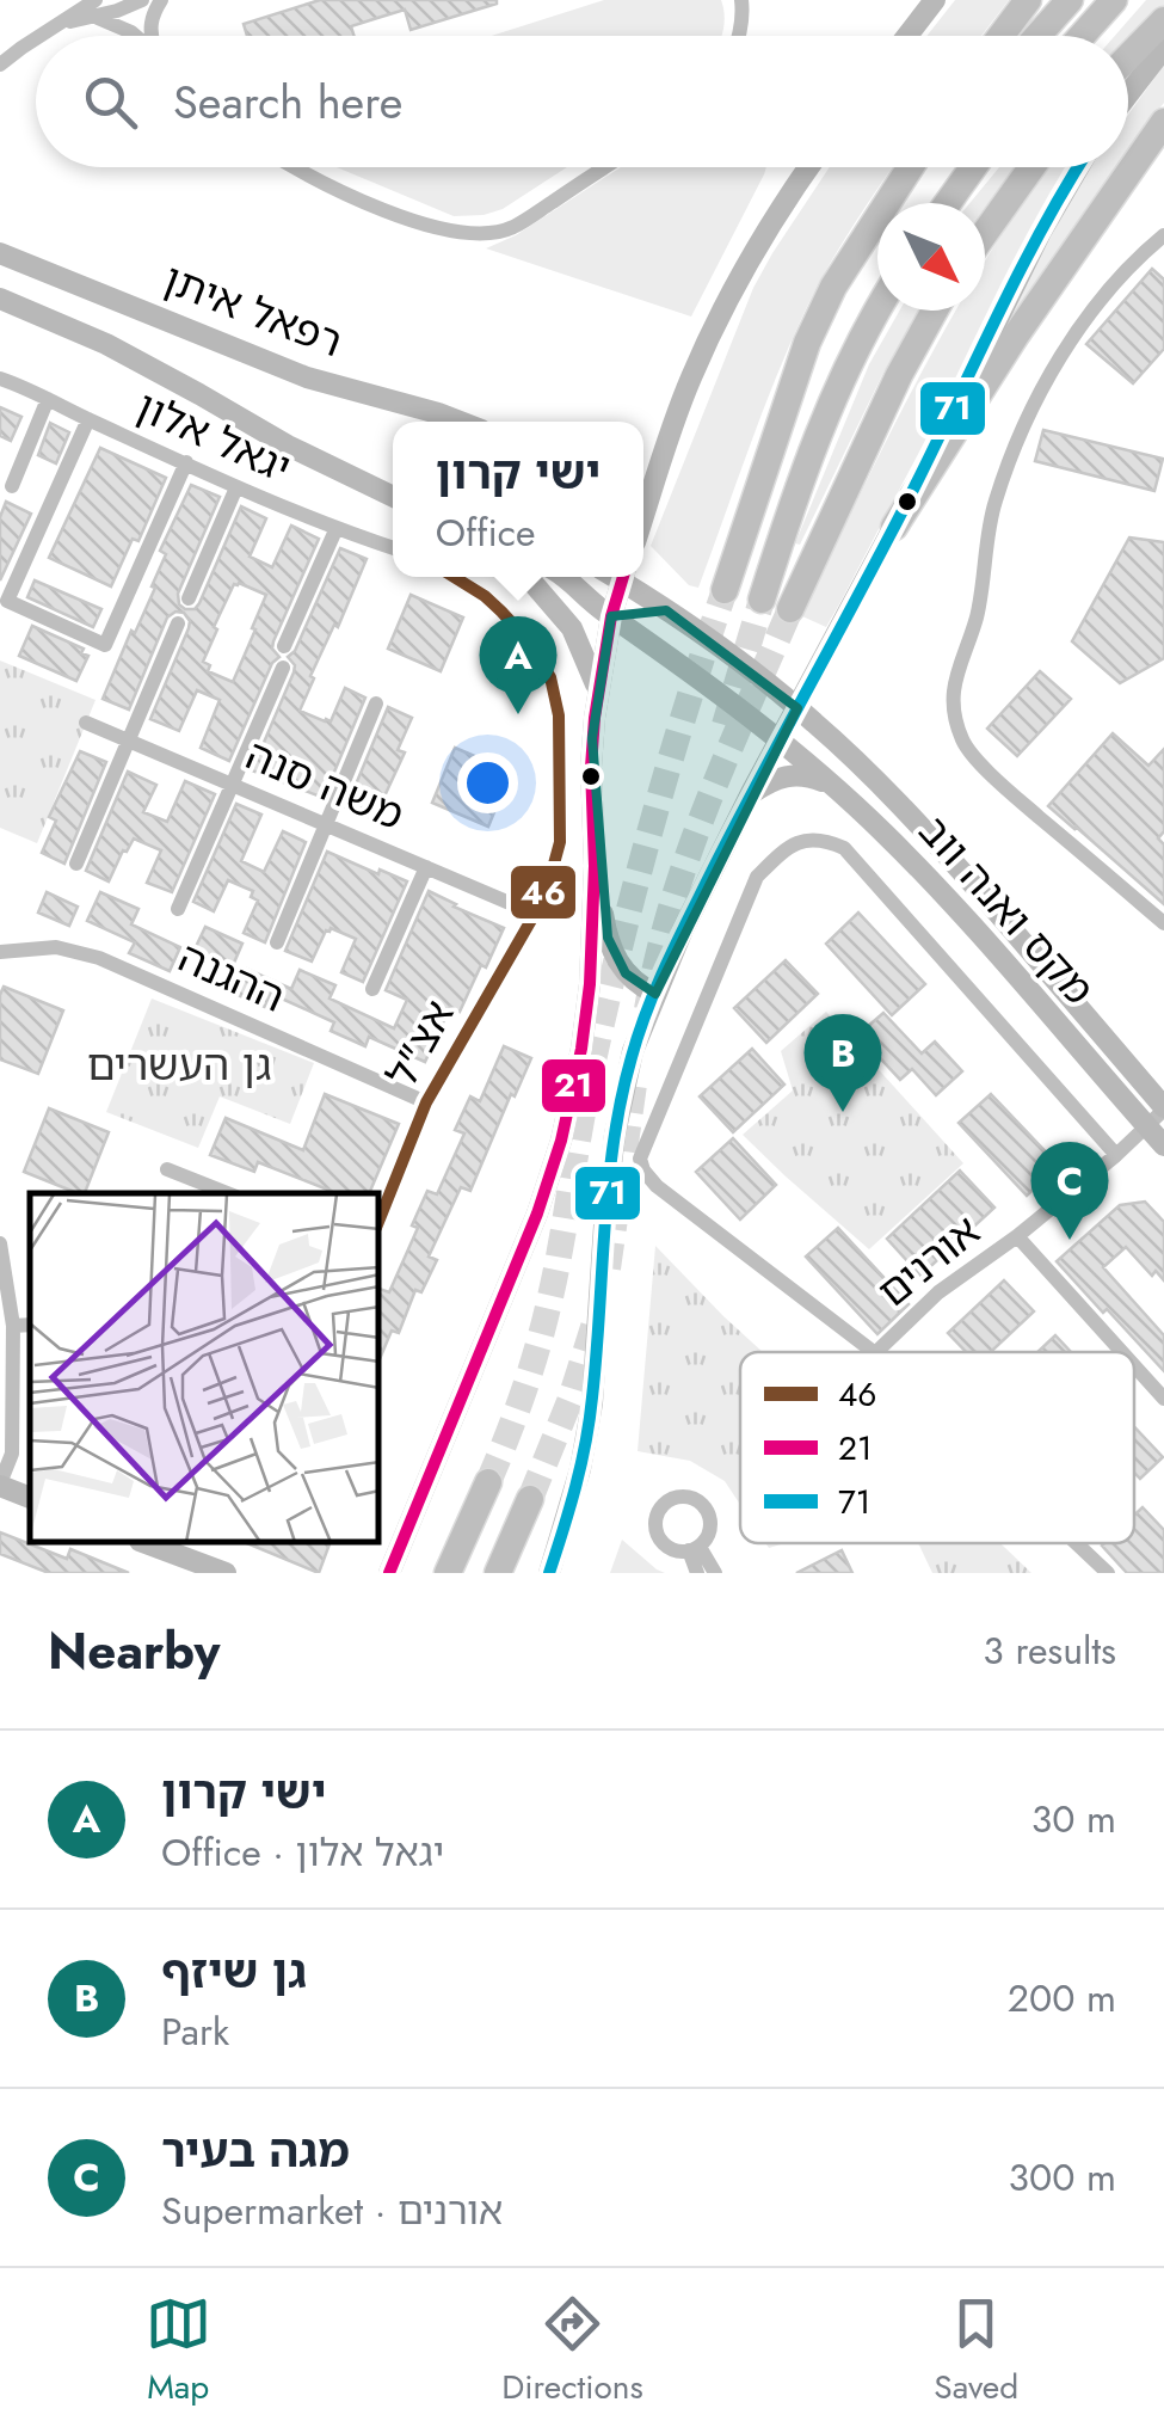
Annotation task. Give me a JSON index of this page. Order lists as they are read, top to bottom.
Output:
{
  "streets": {
    "main road": ["רפאל איתן", "מקס ואנה ווב"],
    "street": [
      "יגאל אלון",
      "משה סנה",
      "ההגנה",
      "אצ\"ל",
      "אורנים"
    ]
  },
  "crossings": [
    ["משה סנה", "אצ\"ל"],
    ["מקס ואנה ווב", "אורנים"],
    ["ההגנה", "אצ\"ל"]
  ],
  "parks": ["גן העשרים"],
  "lines": ["transit line 71", "transit line 46", "transit line 21"],
  "legend": ["46", "21", "71"],
  "north": "bottom right",
  "page": {
    "search": "Search here",
    "popup": ["ישי קרון", "Office"],
    "pins": ["A", "B", "C"],
    "heading": ["Nearby", "3 results"],
    "list": [
      {
        "mark": "A",
        "name": "ישי קרון",
        "note": "Office · יגאל אלון",
        "value": "30 m"
      },
      {
        "mark": "B",
        "name": "גן שיזף",
        "note": "Park",
        "value": "200 m"
      },
      {
        "mark": "C",
        "name": "מגה בעיר",
        "note": "Supermarket · אורנים",
        "value": "300 m"
      }
    ],
    "nav": ["Map", "Directions", "Saved"]
  }
}
